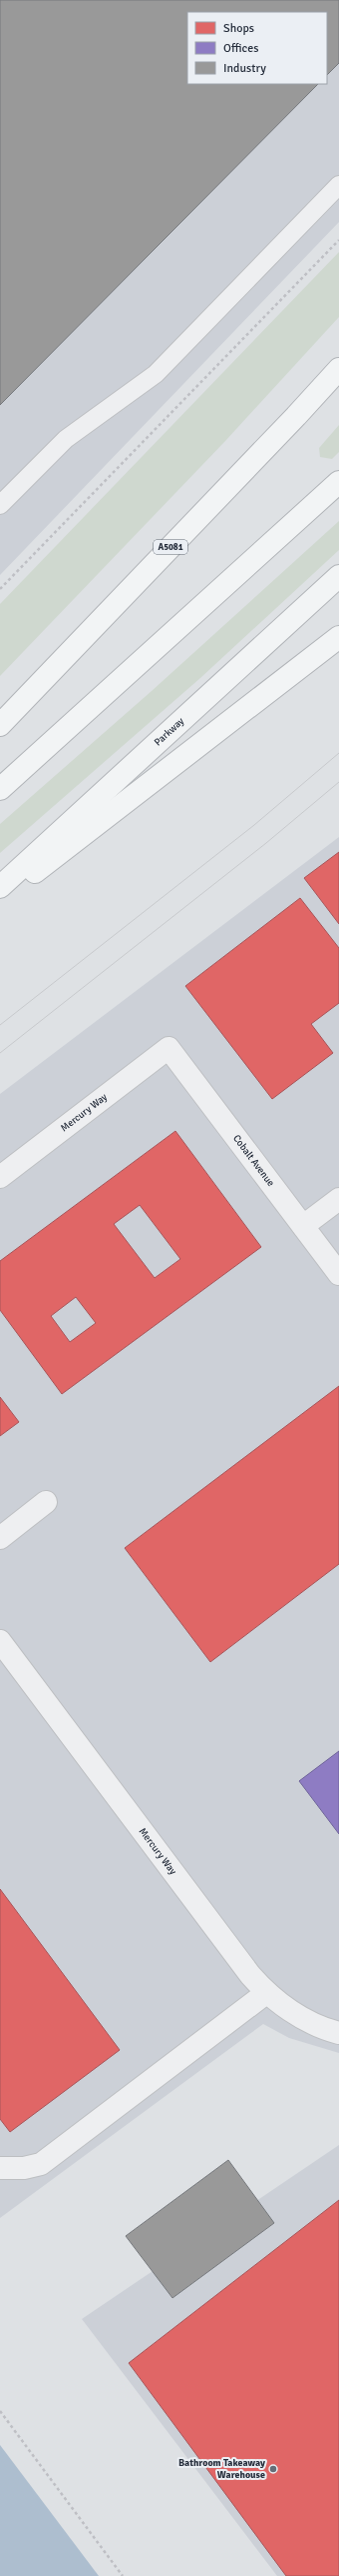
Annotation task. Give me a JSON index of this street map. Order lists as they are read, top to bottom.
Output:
{
  "streets": {
    "highway": ["A5081", "Parkway"],
    "street": ["Mercury Way", "Cobalt Avenue"]
  },
  "crossings": [
    ["Mercury Way", "Cobalt Avenue"]
  ],
  "places": ["Bathroom Takeaway Warehouse"],
  "legend": ["Shops", "Offices", "Industry"]
}
